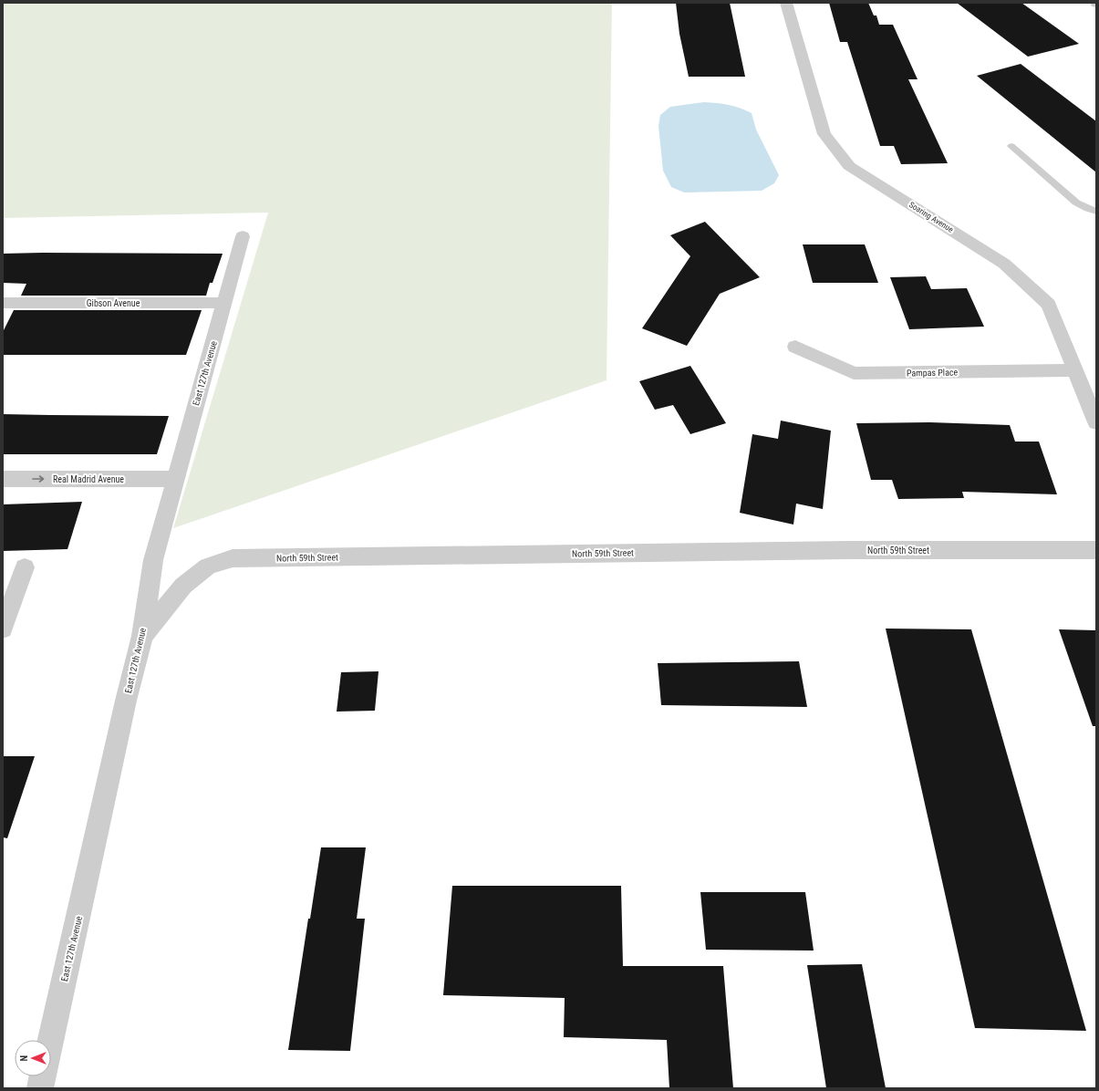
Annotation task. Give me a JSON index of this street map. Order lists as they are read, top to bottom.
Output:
{
  "streets": {
    "street": [
      "Soaring Avenue",
      "Gibson Avenue",
      "Pampas Place",
      "East 127th Avenue",
      "Real Madrid Avenue",
      "North 59th Street"
    ]
  },
  "crossings": [
    ["Soaring Avenue", "Pampas Place"],
    ["Gibson Avenue", "East 127th Avenue"],
    ["East 127th Avenue", "Real Madrid Avenue"],
    ["East 127th Avenue", "North 59th Street"]
  ],
  "one_way": ["Real Madrid Avenue"],
  "north": "left"
}
